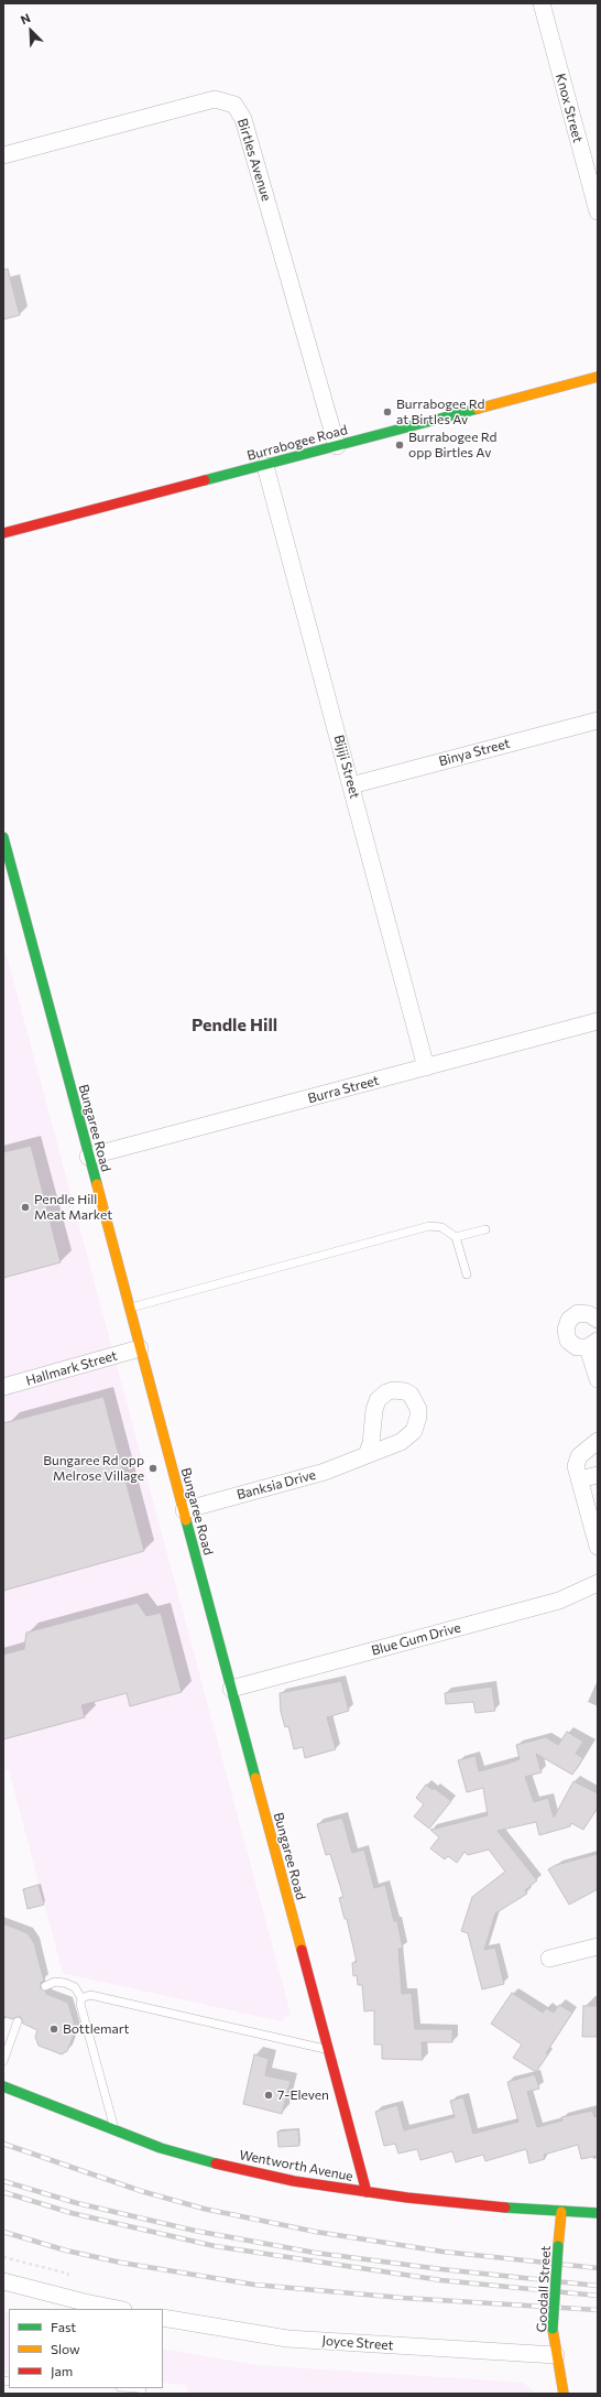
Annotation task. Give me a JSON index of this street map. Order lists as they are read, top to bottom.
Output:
{
  "streets": {
    "street": [
      "Knox Street",
      "Birtles Avenue",
      "Burrabogee Road",
      "Binya Street",
      "Bijiji Street",
      "Burra Street",
      "Bungaree Road",
      "Hallmark Street",
      "Banksia Drive",
      "Blue Gum Drive",
      "Wentworth Avenue",
      "Goodall Street",
      "Joyce Street"
    ]
  },
  "crossings": [
    ["Birtles Avenue", "Burrabogee Road"],
    ["Burrabogee Road", "Bijiji Street"],
    ["Binya Street", "Bijiji Street"],
    ["Bijiji Street", "Burra Street"],
    ["Burra Street", "Bungaree Road"],
    ["Bungaree Road", "Hallmark Street"],
    ["Bungaree Road", "Banksia Drive"],
    ["Bungaree Road", "Blue Gum Drive"],
    ["Bungaree Road", "Wentworth Avenue"],
    ["Wentworth Avenue", "Goodall Street"],
    ["Goodall Street", "Joyce Street"]
  ],
  "districts": ["Pendle Hill"],
  "places": [
    "Burrabogee Rd at Birtles Av",
    "Burrabogee Rd opp Birtles Av",
    "Pendle Hill Meat Market",
    "Bungaree Rd opp Melrose Village",
    "Bottlemart",
    "7-Eleven"
  ],
  "legend": ["Fast", "Slow", "Jam"],
  "north": "top left"
}
